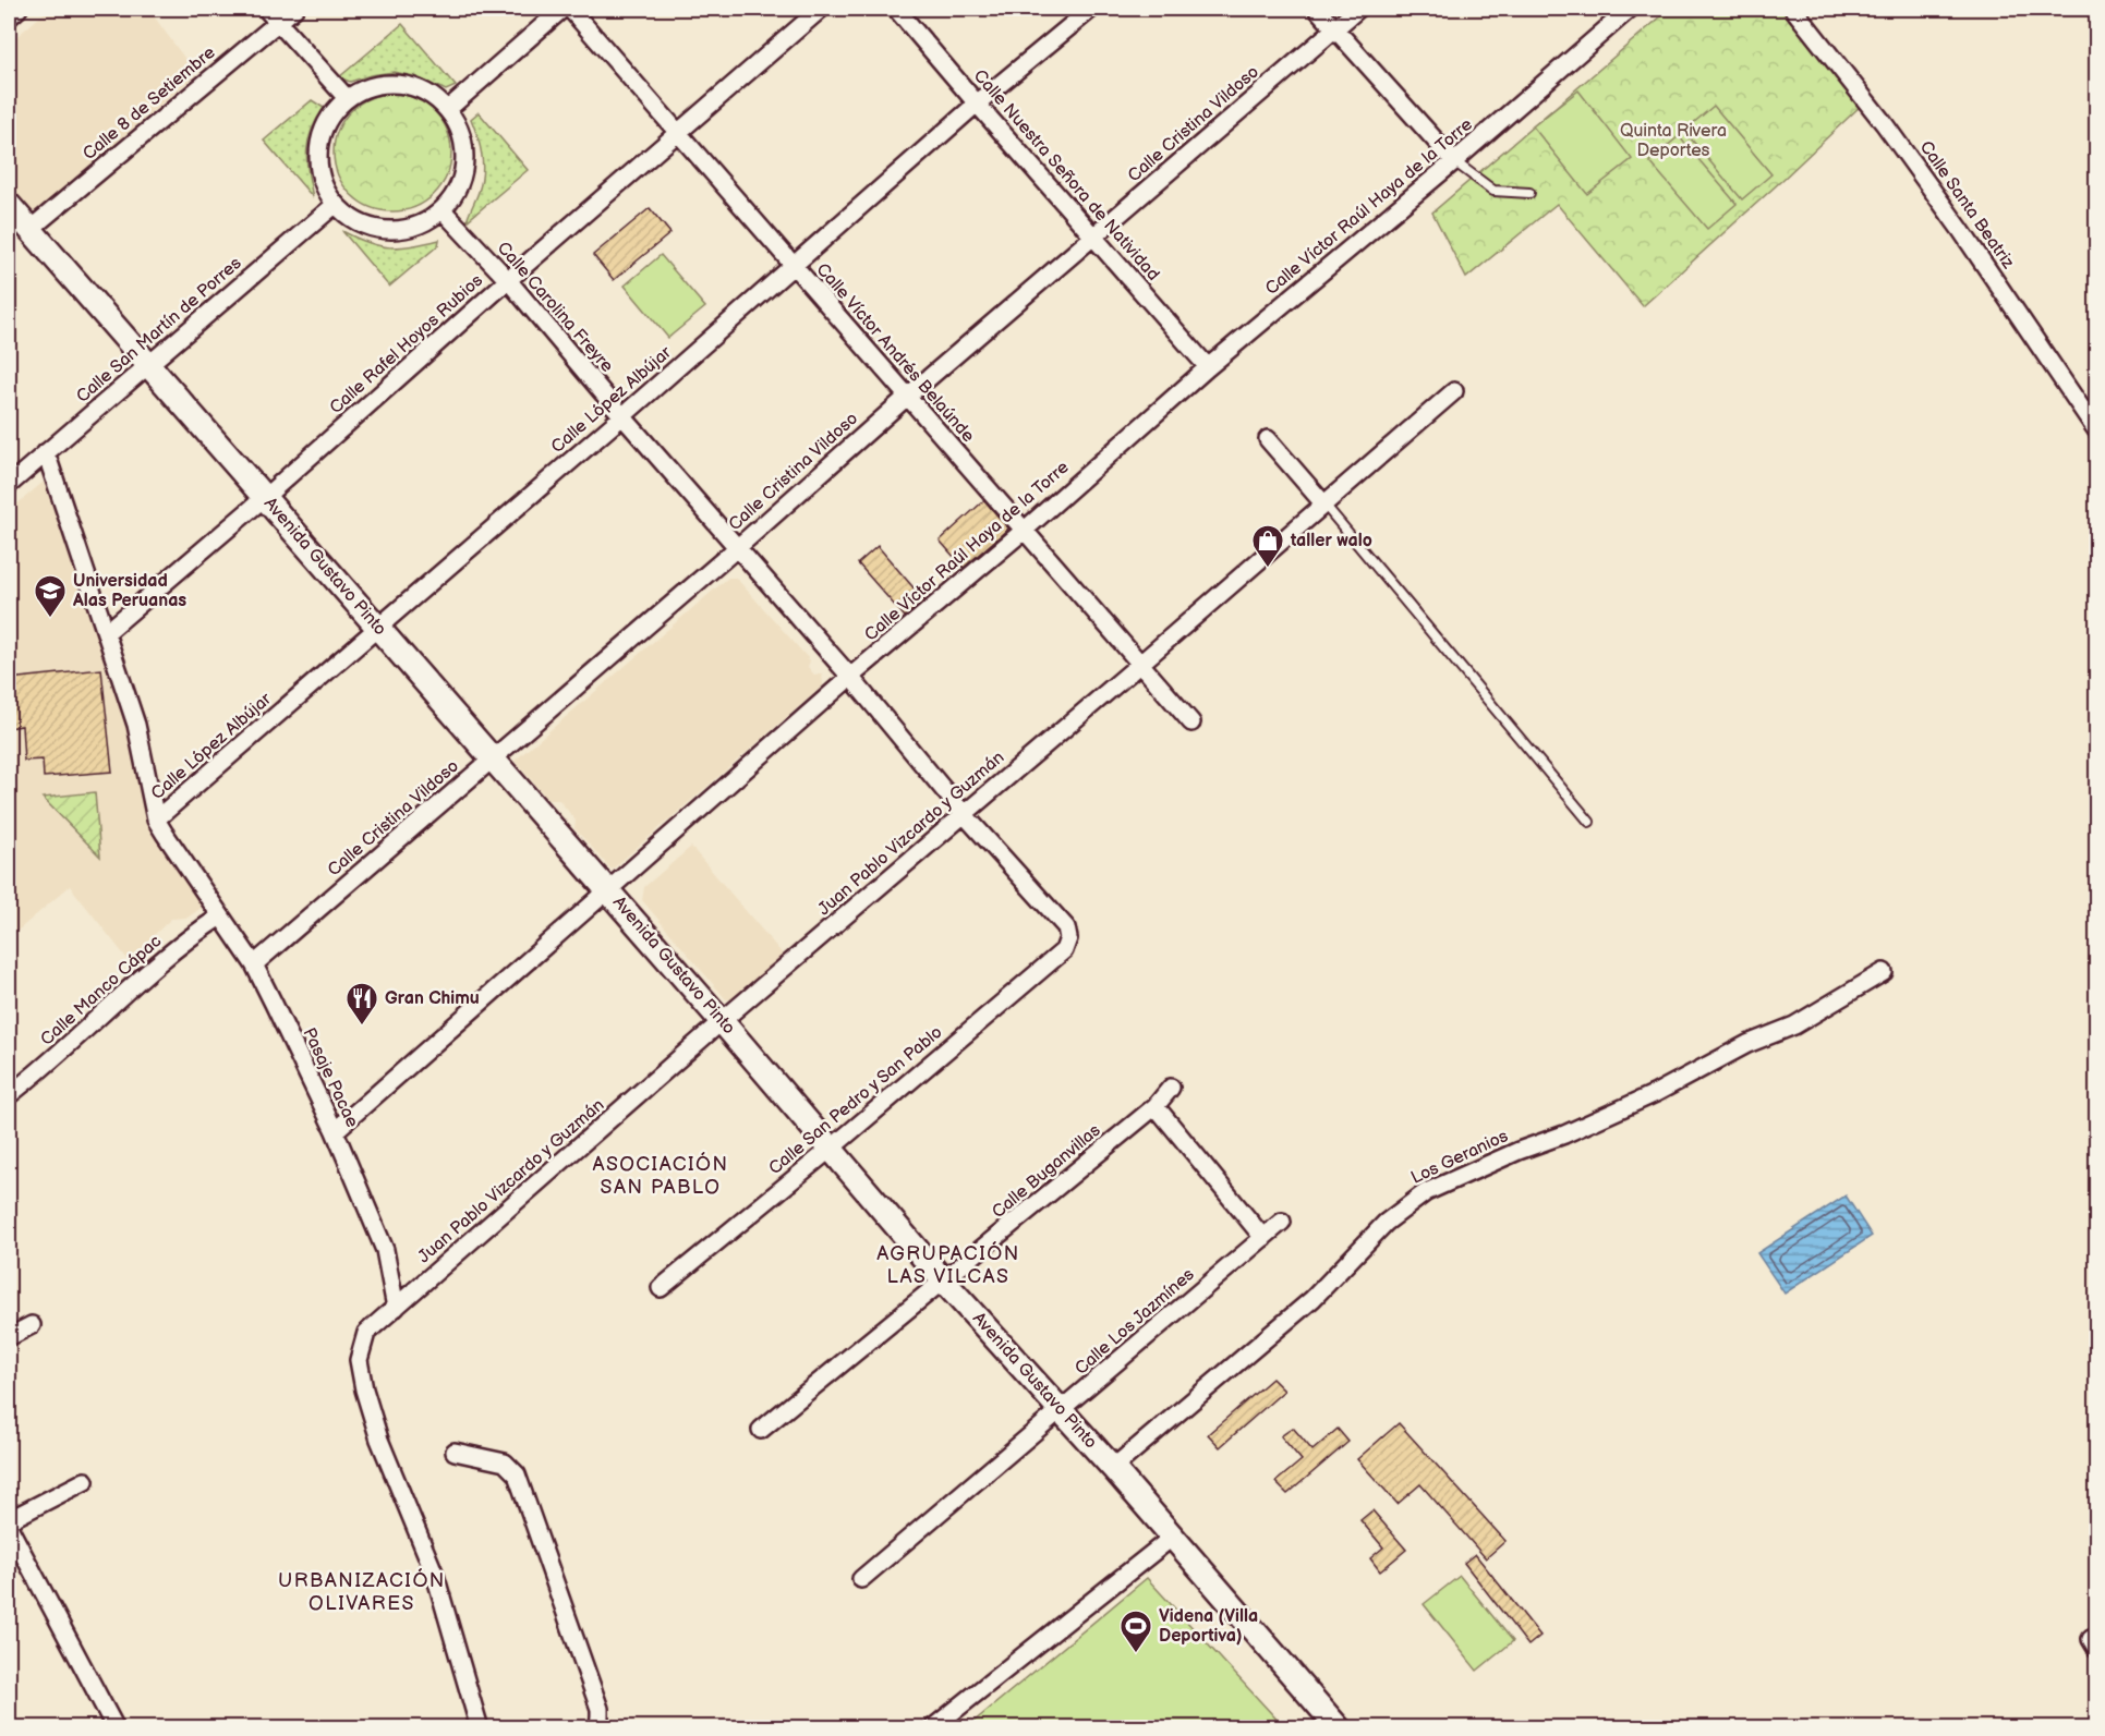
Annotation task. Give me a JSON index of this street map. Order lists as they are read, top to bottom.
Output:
{
  "streets": {
    "main road": ["Avenida Gustavo Pinto"],
    "street": [
      "Calle 8 de Setiembre",
      "Calle Cristina Vildoso",
      "Calle Nuestra Señora de Natividad",
      "Calle Santa Beatriz",
      "Calle Víctor Raúl Haya de la Torre",
      "Calle Carolina Freyre",
      "Calle San Martín de Porres",
      "Calle Rafel Hoyos Rubios",
      "Calle Víctor Andrés Belaúnde",
      "Calle López Albújar",
      "Juan Pablo Vizcardo y Guzmán",
      "Calle Manco Cápac",
      "Pasaje Pacae",
      "Calle San Pedro y San Pablo",
      "Los Geranios",
      "Calle Buganvillas",
      "Calle Los Jazmínes"
    ]
  },
  "crossings": [
    ["Calle 8 de Setiembre", "Avenida Gustavo Pinto"],
    ["Calle Cristina Vildoso", "Calle Nuestra Señora de Natividad"],
    ["Calle Cristina Vildoso", "Calle Carolina Freyre"],
    ["Calle Cristina Vildoso", "Calle Víctor Andrés Belaúnde"],
    ["Calle Cristina Vildoso", "Avenida Gustavo Pinto"],
    ["Calle Cristina Vildoso", "Pasaje Pacae"],
    ["Calle Nuestra Señora de Natividad", "Calle Víctor Raúl Haya de la Torre"],
    ["Calle Nuestra Señora de Natividad", "Calle López Albújar"],
    ["Calle Víctor Raúl Haya de la Torre", "Calle Carolina Freyre"],
    ["Calle Víctor Raúl Haya de la Torre", "Calle Víctor Andrés Belaúnde"],
    ["Calle Víctor Raúl Haya de la Torre", "Avenida Gustavo Pinto"],
    ["Calle Víctor Raúl Haya de la Torre", "Pasaje Pacae"],
    ["Calle Carolina Freyre", "Calle San Martín de Porres"],
    ["Calle Carolina Freyre", "Calle Rafel Hoyos Rubios"],
    ["Calle Carolina Freyre", "Calle López Albújar"],
    ["Calle Carolina Freyre", "Juan Pablo Vizcardo y Guzmán"],
    ["Calle Carolina Freyre", "Calle San Pedro y San Pablo"],
    ["Calle San Martín de Porres", "Avenida Gustavo Pinto"],
    ["Calle San Martín de Porres", "Pasaje Pacae"],
    ["Calle Rafel Hoyos Rubios", "Calle Víctor Andrés Belaúnde"],
    ["Calle Rafel Hoyos Rubios", "Avenida Gustavo Pinto"],
    ["Calle Rafel Hoyos Rubios", "Pasaje Pacae"],
    ["Calle Víctor Andrés Belaúnde", "Calle López Albújar"],
    ["Calle Víctor Andrés Belaúnde", "Juan Pablo Vizcardo y Guzmán"],
    ["Calle López Albújar", "Avenida Gustavo Pinto"],
    ["Calle López Albújar", "Pasaje Pacae"],
    ["Avenida Gustavo Pinto", "Juan Pablo Vizcardo y Guzmán"],
    ["Avenida Gustavo Pinto", "Calle San Pedro y San Pablo"],
    ["Avenida Gustavo Pinto", "Los Geranios"],
    ["Avenida Gustavo Pinto", "Calle Buganvillas"],
    ["Avenida Gustavo Pinto", "Calle Los Jazmínes"],
    ["Juan Pablo Vizcardo y Guzmán", "Pasaje Pacae"],
    ["Calle Manco Cápac", "Pasaje Pacae"]
  ],
  "districts": ["ASOCIACIÓN SAN PABLO", "AGRUPACIÓN LAS VILCAS", "URBANIZACIÓN OLIVARES"],
  "parks": ["Quinta Rivera Deportes"],
  "places": {
    "shop": ["taller walo"],
    "school or university": ["Universidad Alas Peruanas"],
    "restaurant": ["Gran Chimu"],
    "sports": ["Videna (Villa Deportiva)"]
  }
}
